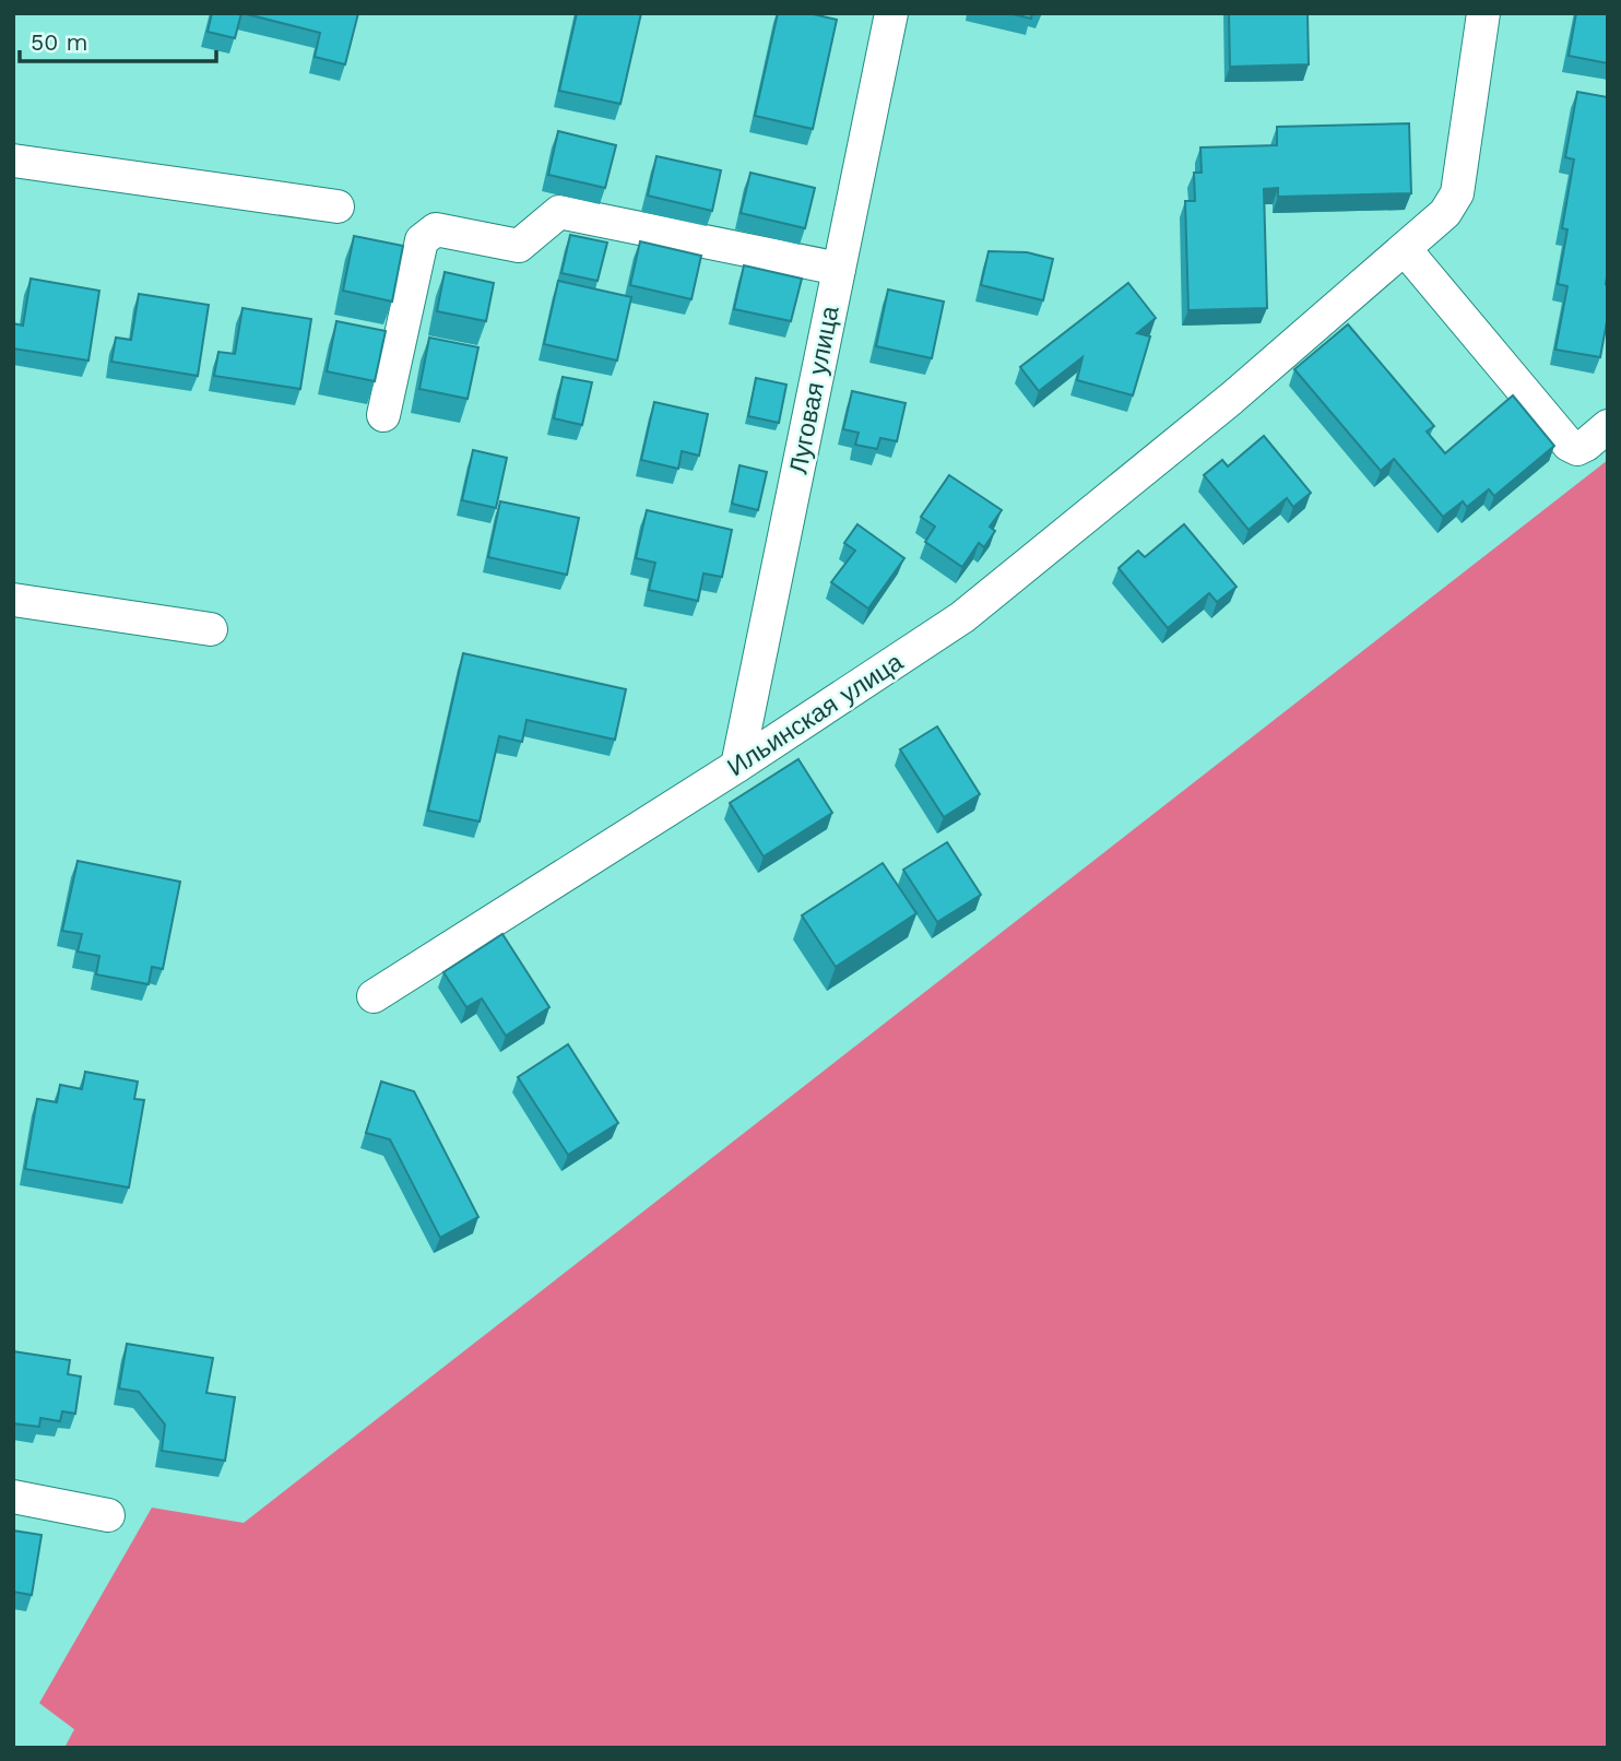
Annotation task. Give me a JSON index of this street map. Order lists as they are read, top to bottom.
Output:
{
  "streets": {
    "lane": ["Луговая улица", "Ильинская улица"]
  },
  "crossings": [
    ["Луговая улица", "Ильинская улица"]
  ],
  "scale_bar": "50 m"
}
